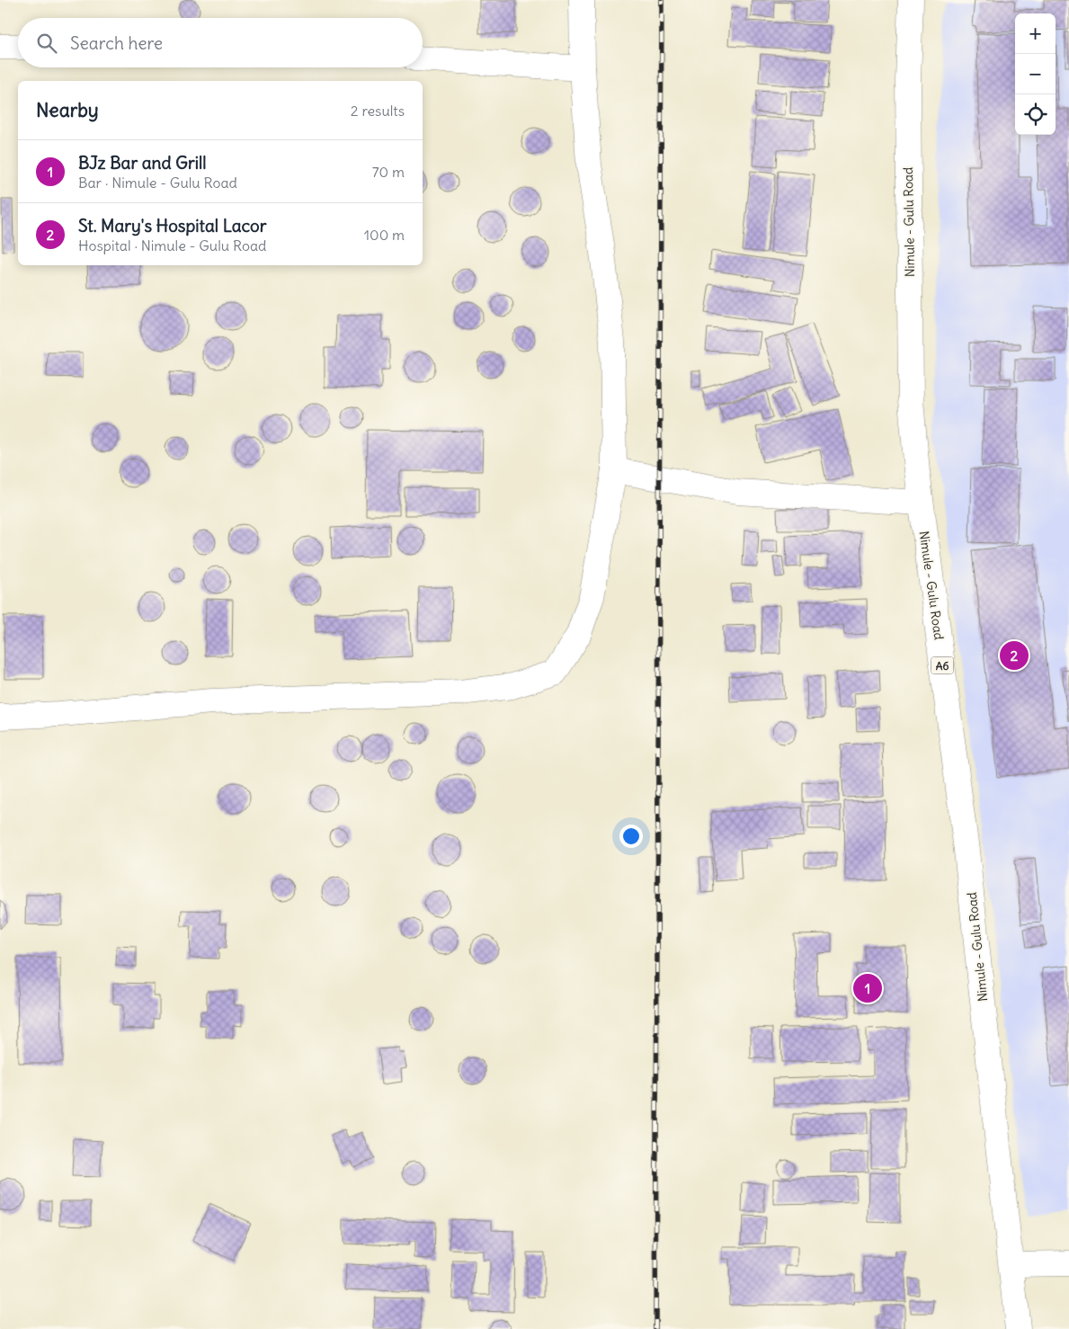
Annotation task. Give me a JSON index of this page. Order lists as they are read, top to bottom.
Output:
{
  "streets": {
    "street": ["Nimule - Gulu Road", "A6"]
  },
  "page": {
    "map_buttons": ["+", "−"],
    "search": "Search here",
    "heading": ["Nearby", "2 results"],
    "list": [
      {
        "mark": "1",
        "name": "BJz Bar and Grill",
        "note": "Bar · Nimule - Gulu Road",
        "value": "70 m"
      },
      {
        "mark": "2",
        "name": "St. Mary's Hospital Lacor",
        "note": "Hospital · Nimule - Gulu Road",
        "value": "100 m"
      }
    ],
    "pins": ["2", "1"]
  }
}
